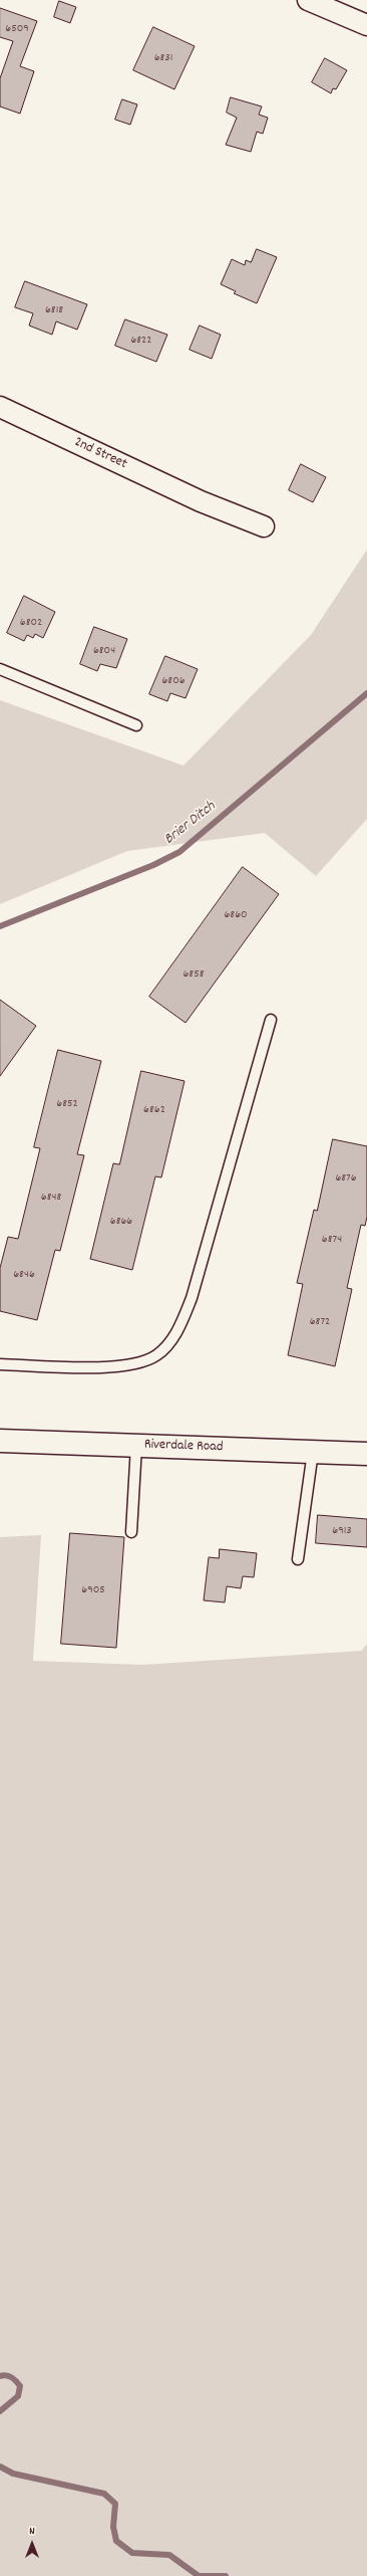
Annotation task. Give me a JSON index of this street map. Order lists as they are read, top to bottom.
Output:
{
  "streets": {
    "main road": ["Riverdale Road"],
    "street": ["2nd Street"]
  },
  "water": ["Brier Ditch"],
  "house_numbers": [
    "6509",
    "6831",
    "6818",
    "6822",
    "6802",
    "6804",
    "6806",
    "6860",
    "6858",
    "6852",
    "6862",
    "6876",
    "6848",
    "6866",
    "6874",
    "6846",
    "6872",
    "6913",
    "6905"
  ],
  "north": "top"
}
